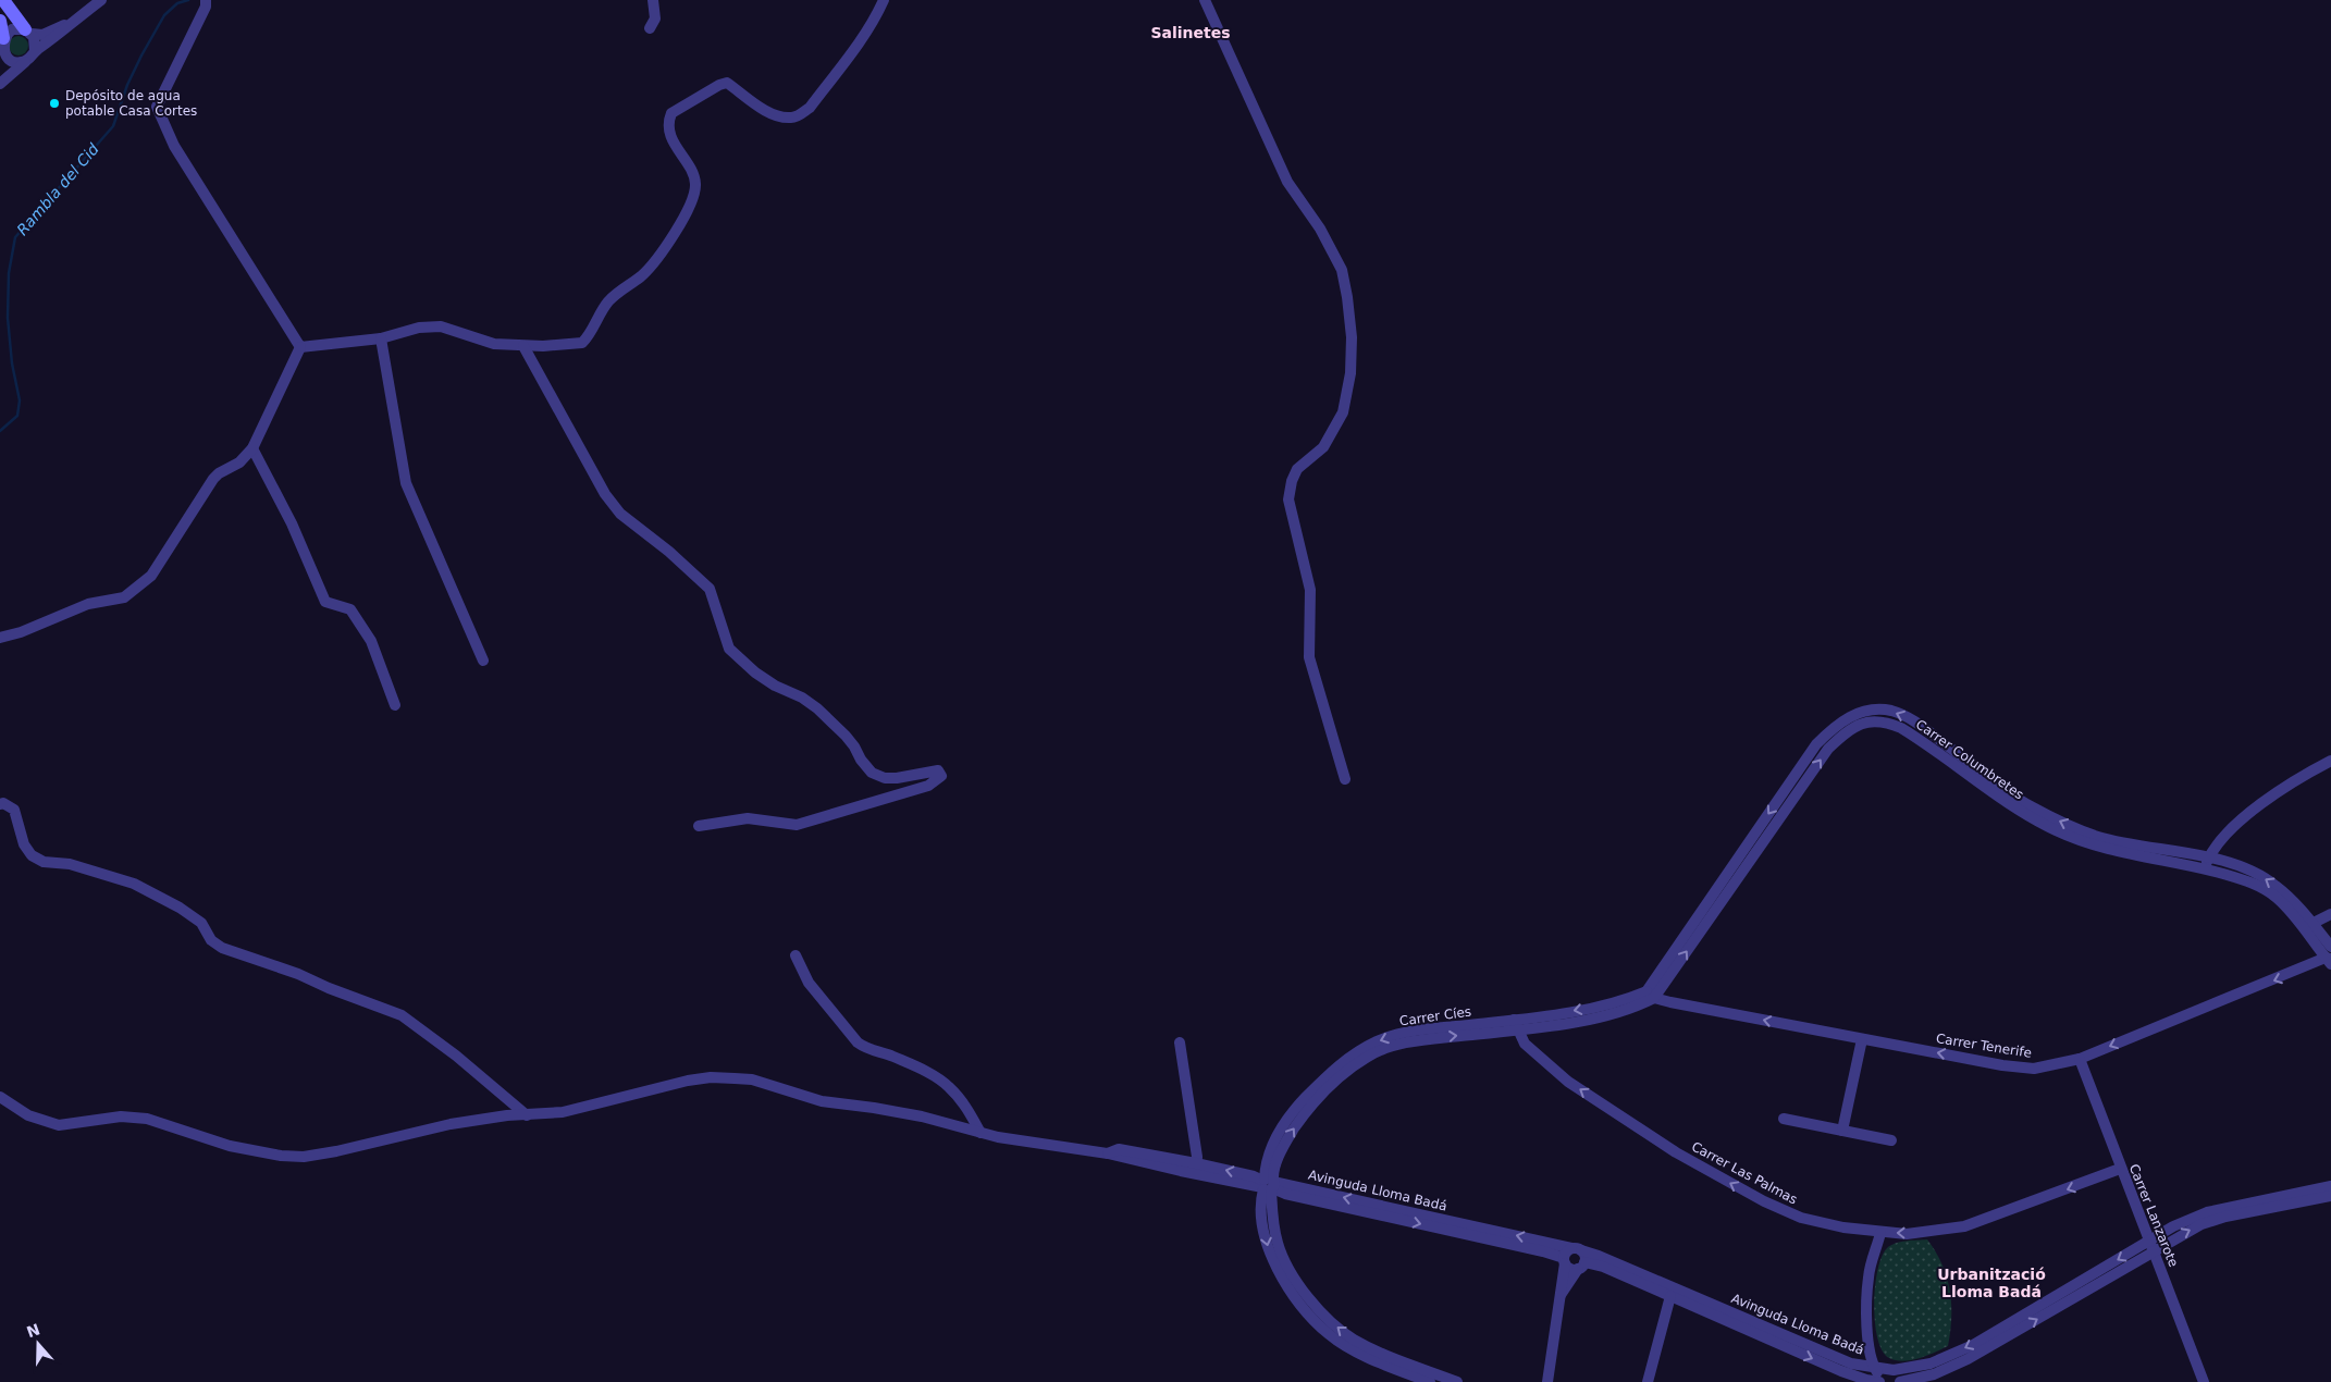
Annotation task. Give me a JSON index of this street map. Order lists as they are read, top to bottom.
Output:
{
  "streets": {
    "street": [
      "Carrer Columbretes",
      "Carrer Cíes",
      "Carrer Tenerife",
      "Carrer Las Palmas",
      "Avinguda Lloma Badá",
      "Carrer Lanzarote"
    ]
  },
  "crossings": [
    ["Carrer Columbretes", "Carrer Cíes"],
    ["Carrer Columbretes", "Carrer Tenerife"],
    ["Carrer Cíes", "Carrer Tenerife"],
    ["Carrer Cíes", "Carrer Las Palmas"],
    ["Carrer Cíes", "Avinguda Lloma Badá"],
    ["Carrer Tenerife", "Carrer Lanzarote"],
    ["Carrer Las Palmas", "Carrer Lanzarote"],
    ["Avinguda Lloma Badá", "Carrer Lanzarote"]
  ],
  "one_way": ["Carrer Tenerife", "Carrer Las Palmas"],
  "districts": ["Salinetes", "Urbanització Lloma Badá"],
  "water": ["Rambla del Cid"],
  "places": ["Depósito de agua potable Casa Cortes"],
  "north": "top"
}
